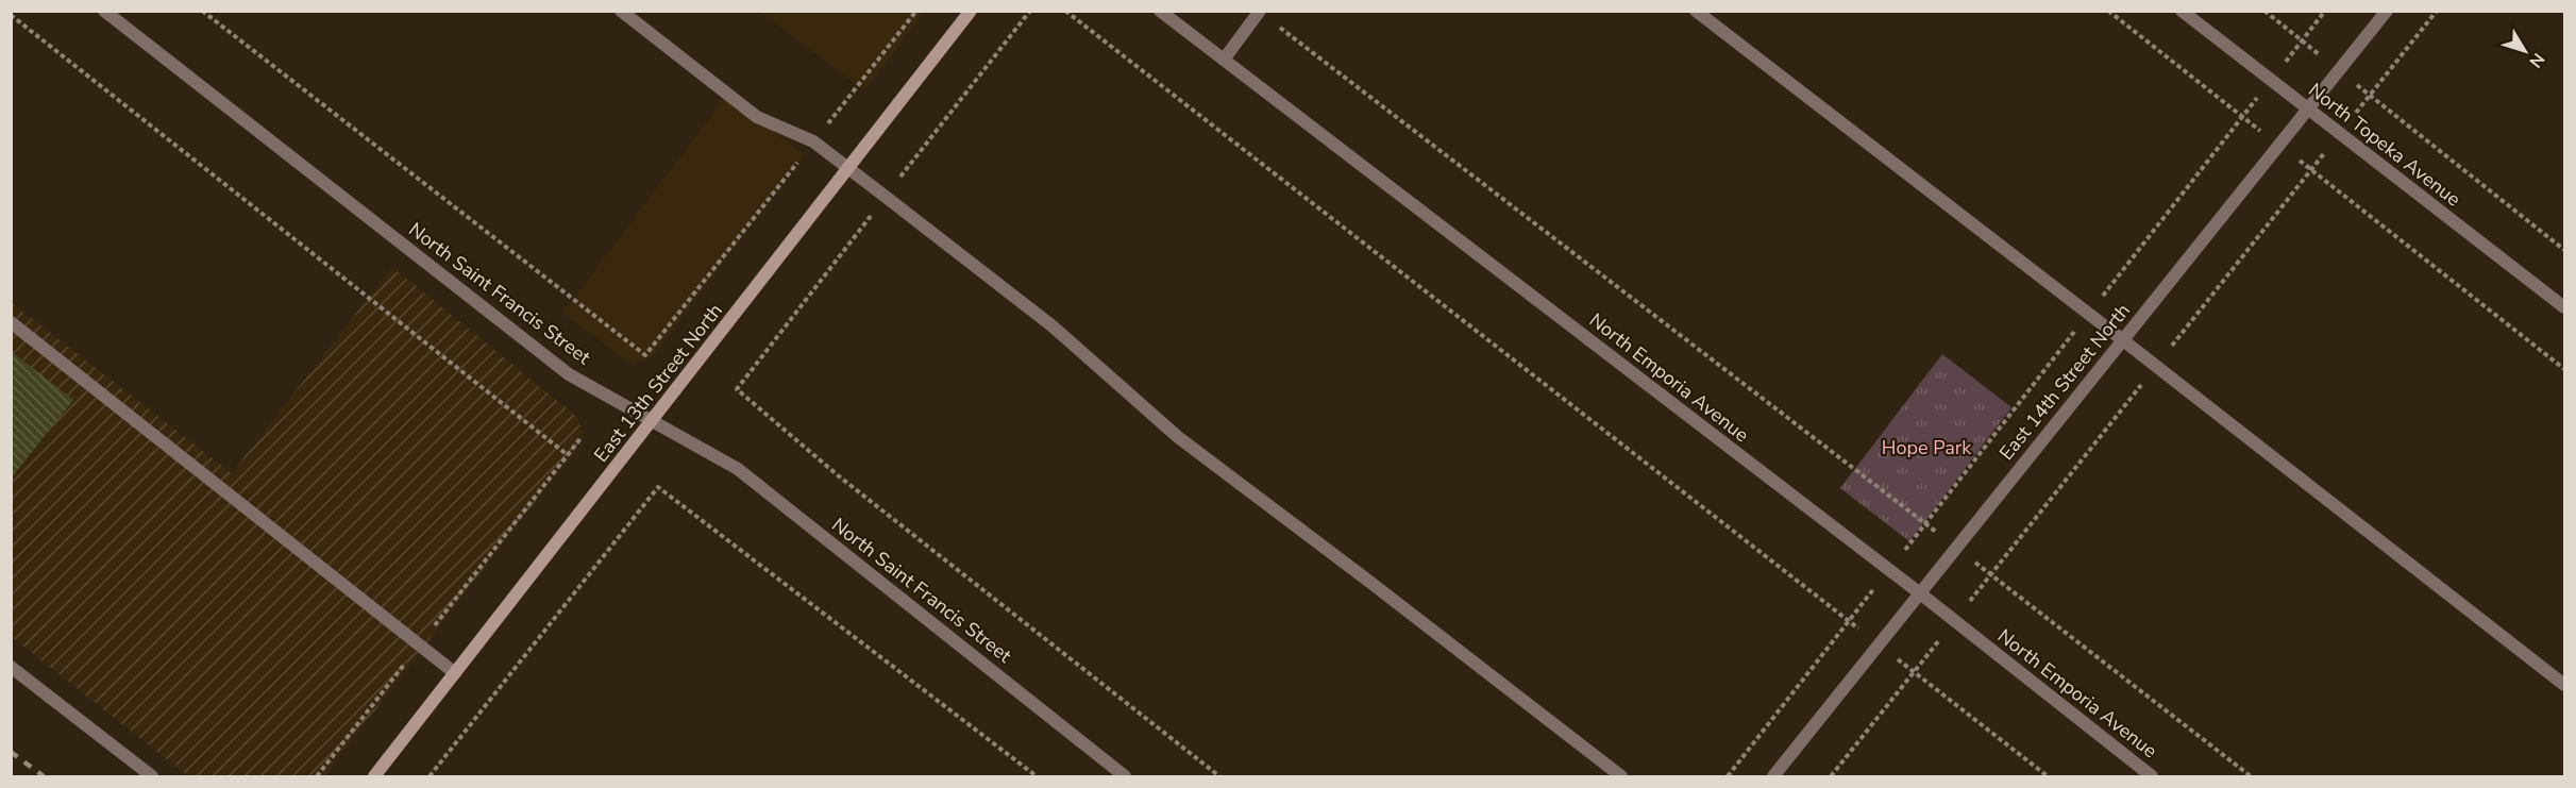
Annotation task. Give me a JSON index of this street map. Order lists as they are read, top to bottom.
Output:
{
  "streets": {
    "main road": ["East 13th Street North"],
    "street": [
      "North Topeka Avenue",
      "North Saint Francis Street",
      "North Emporia Avenue",
      "East 14th Street North"
    ]
  },
  "crossings": [
    ["North Topeka Avenue", "East 14th Street North"],
    ["North Saint Francis Street", "East 13th Street North"],
    ["North Emporia Avenue", "East 14th Street North"]
  ],
  "parks": ["Hope Park"],
  "north": "bottom right"
}
